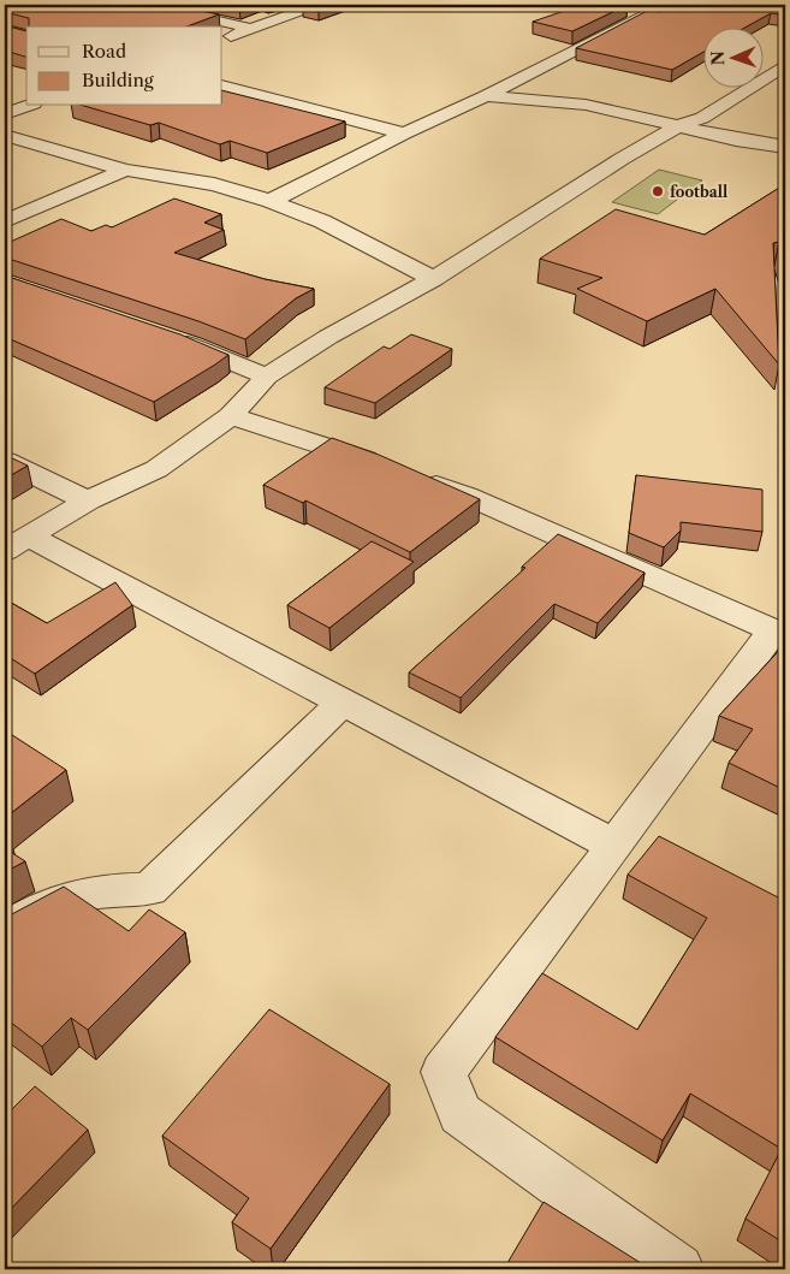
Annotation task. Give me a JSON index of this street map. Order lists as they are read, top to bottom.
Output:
{
  "places": ["football"],
  "legend": ["Road", "Building"],
  "north": "left"
}
